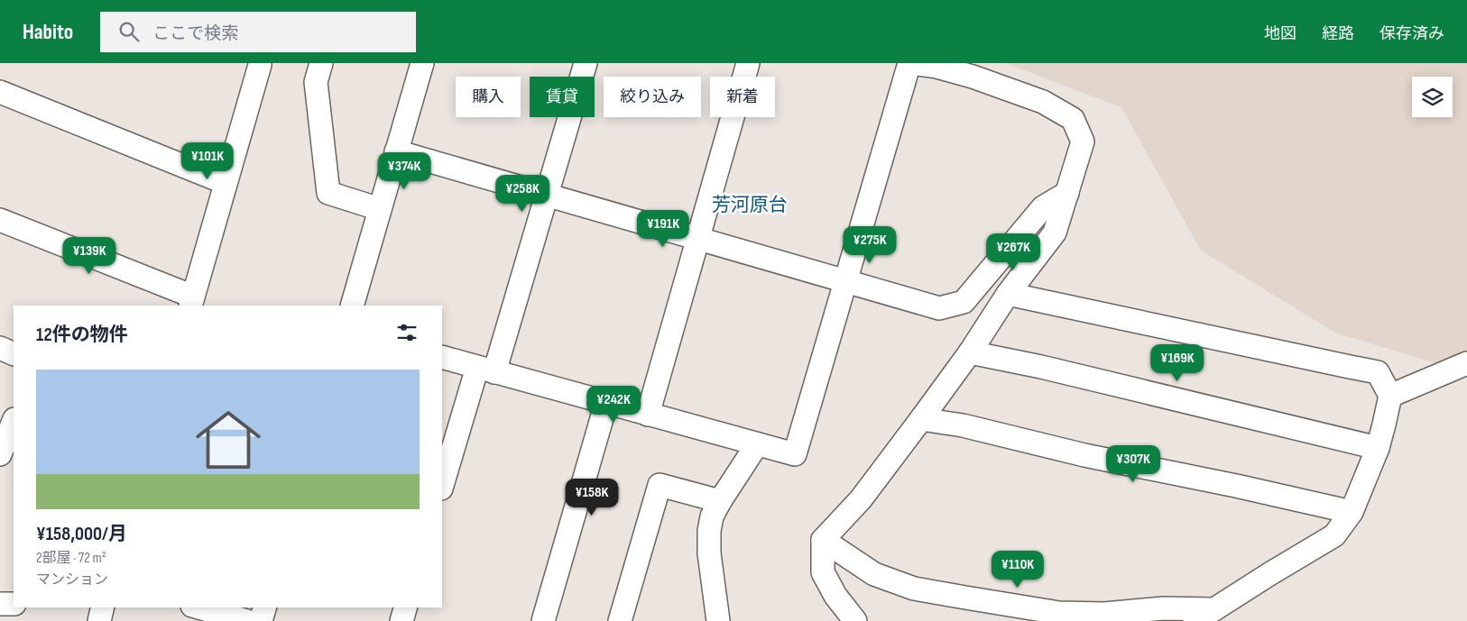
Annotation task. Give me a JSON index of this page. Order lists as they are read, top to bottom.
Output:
{
  "districts": ["芳河原台"],
  "page": {
    "header": "Habito",
    "search": "ここで検索",
    "nav": ["地図", "経路", "保存済み"],
    "chip": [
      "購入",
      "賃貸",
      "絞り込み",
      "新着"
    ],
    "price": [
      "¥101K",
      "¥374K",
      "¥258K",
      "¥191K",
      "¥275K",
      "¥267K",
      "¥139K",
      "¥169K",
      "¥242K",
      "¥307K",
      "¥158K",
      "¥110K"
    ],
    "heading": "12件の物件",
    "list": [
      {
        "name": "¥158,000/月",
        "note": "2部屋 · 72 m² · マンション"
      }
    ]
  }
}
